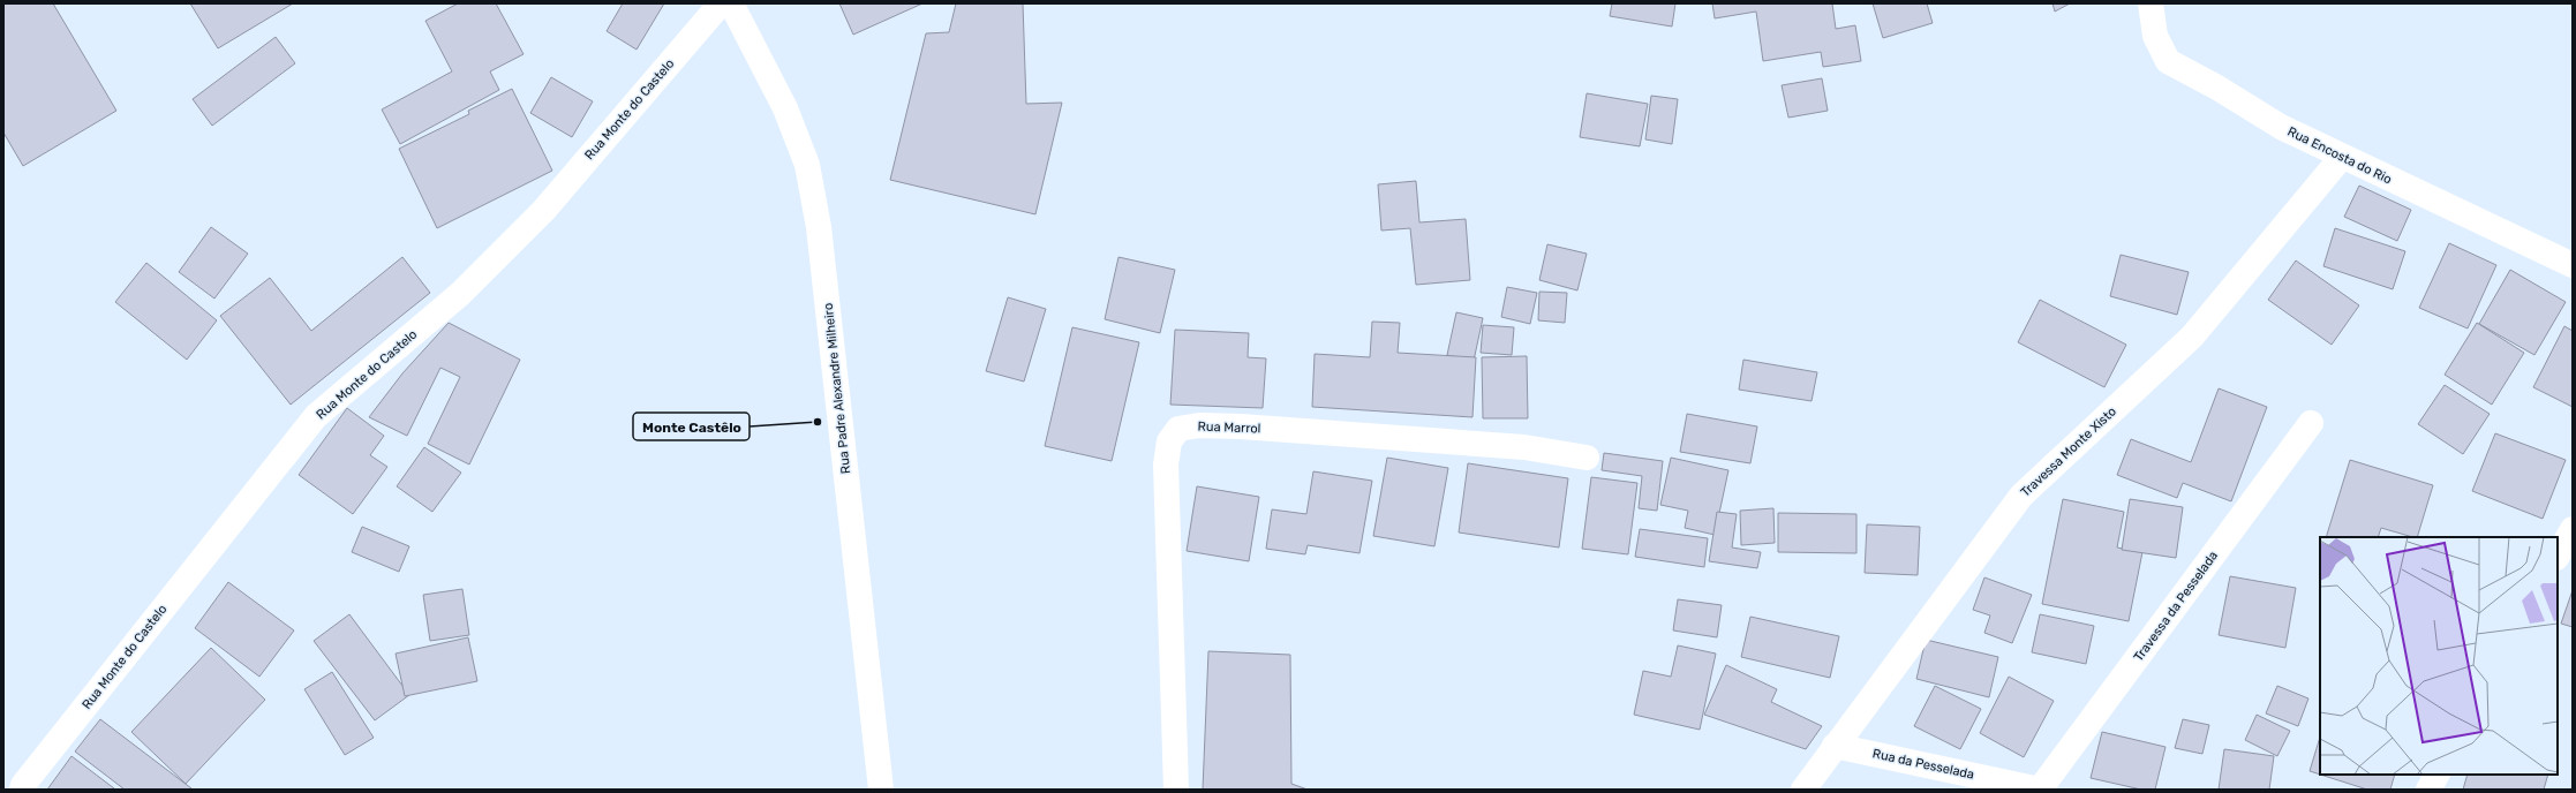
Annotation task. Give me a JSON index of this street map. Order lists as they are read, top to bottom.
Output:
{
  "streets": {
    "street": [
      "Rua Monte do Castelo",
      "Rua Encosta do Rio",
      "Rua Padre Alexandre Milheiro",
      "Rua Marrol",
      "Travessa Monte Xisto",
      "Travessa da Pesselada",
      "Rua da Pesselada"
    ]
  },
  "crossings": [
    ["Rua Encosta do Rio", "Travessa Monte Xisto"],
    ["Travessa Monte Xisto", "Rua da Pesselada"],
    ["Travessa da Pesselada", "Rua da Pesselada"]
  ],
  "places": ["Monte Castêlo"]
}
